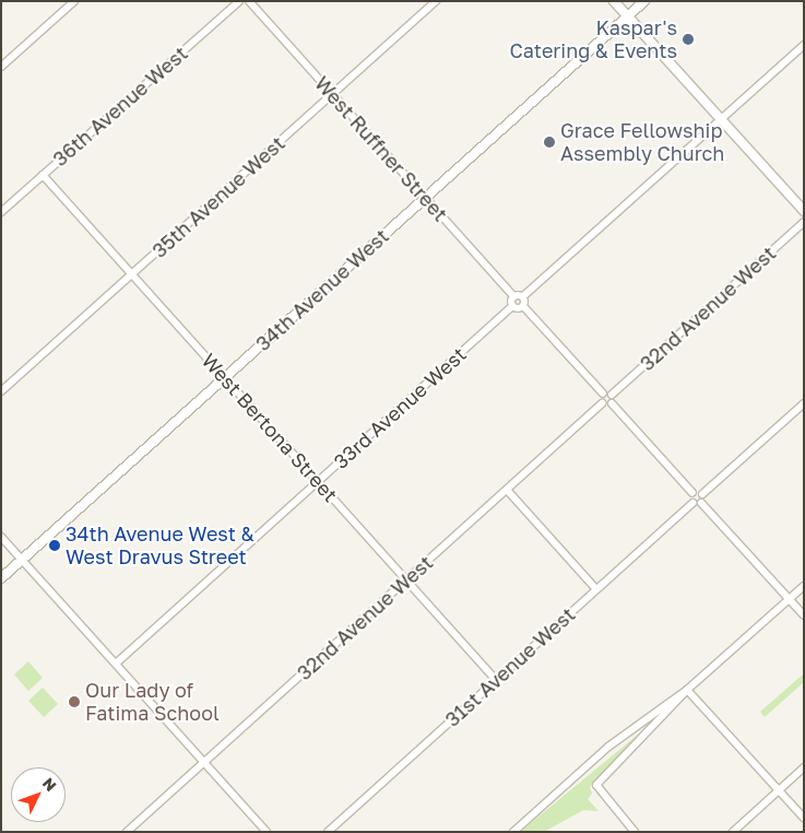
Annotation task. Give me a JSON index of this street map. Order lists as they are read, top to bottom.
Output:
{
  "streets": {
    "street": [
      "36th Avenue West",
      "West Ruffner Street",
      "35th Avenue West",
      "34th Avenue West",
      "32nd Avenue West",
      "33rd Avenue West",
      "West Bertona Street",
      "31st Avenue West"
    ]
  },
  "crossings": [
    ["36th Avenue West", "West Bertona Street"],
    ["West Ruffner Street", "35th Avenue West"],
    ["West Ruffner Street", "34th Avenue West"],
    ["35th Avenue West", "West Bertona Street"],
    ["34th Avenue West", "West Bertona Street"],
    ["32nd Avenue West", "West Bertona Street"],
    ["33rd Avenue West", "West Bertona Street"],
    ["West Bertona Street", "31st Avenue West"]
  ],
  "places": [
    "Kaspar's Catering & Events",
    "Grace Fellowship Assembly Church",
    "34th Avenue West & West Dravus Street",
    "Our Lady of Fatima School"
  ],
  "north": "top right"
}
